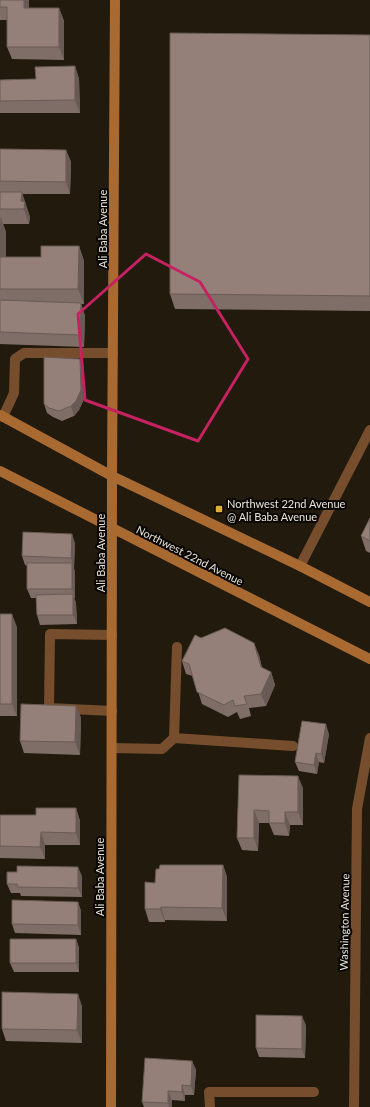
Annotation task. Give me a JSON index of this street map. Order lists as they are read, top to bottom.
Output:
{
  "streets": {
    "street": ["Ali Baba Avenue", "Northwest 22nd Avenue", "Washington Avenue"]
  },
  "crossings": [
    ["Ali Baba Avenue", "Northwest 22nd Avenue"]
  ],
  "places": {
    "transit": ["Northwest 22nd Avenue @ Ali Baba Avenue"]
  }
}
